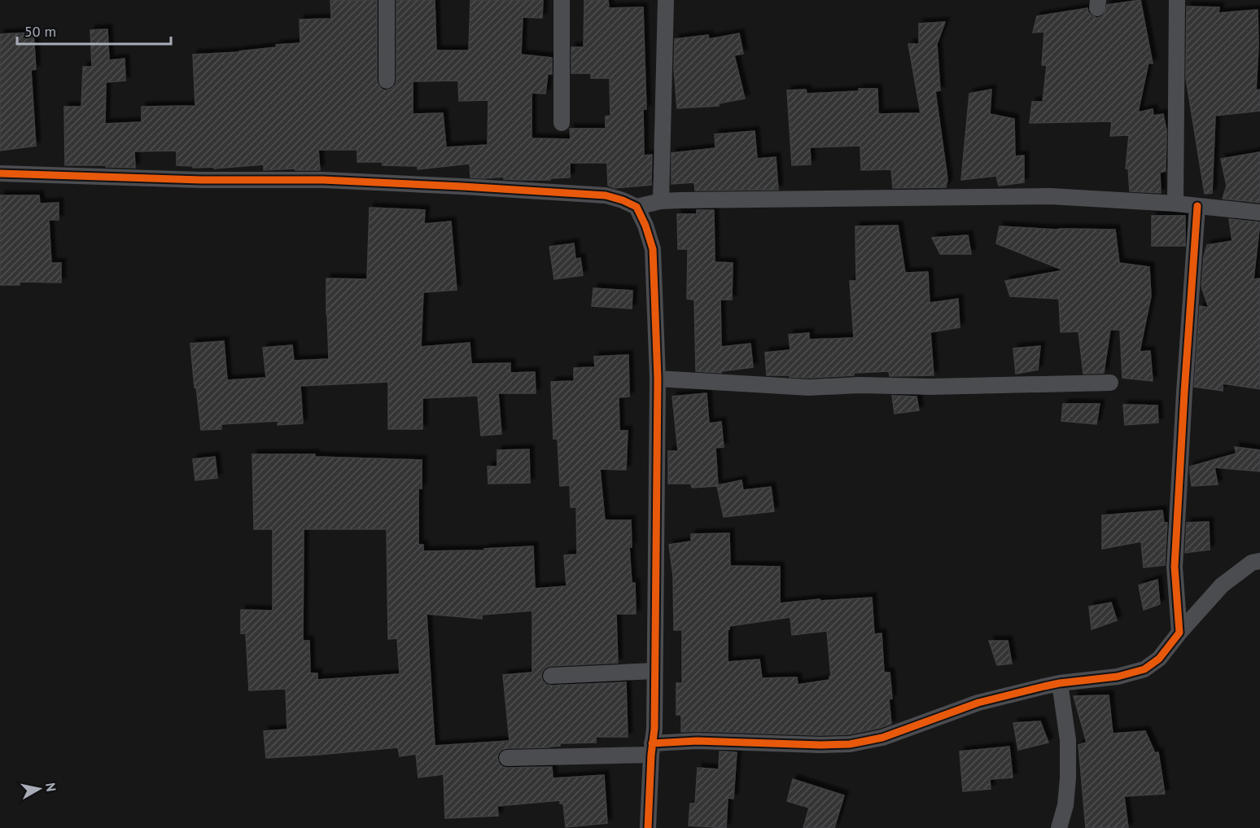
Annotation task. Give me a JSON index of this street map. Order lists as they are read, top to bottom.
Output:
{
  "scale_bar": "50 m",
  "north": "right"
}
